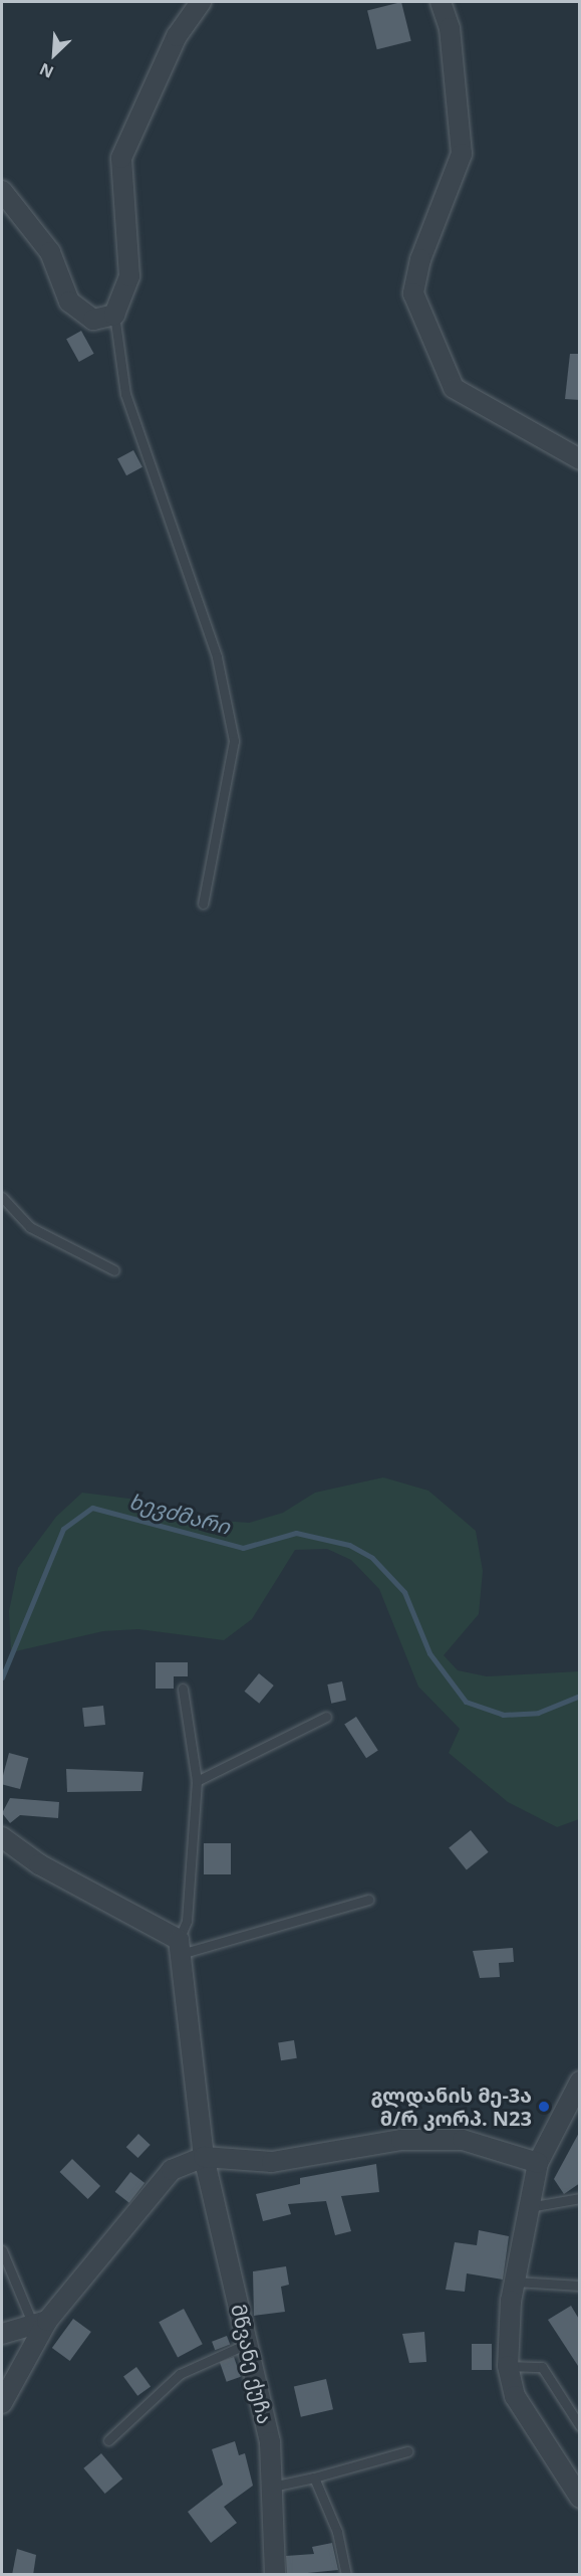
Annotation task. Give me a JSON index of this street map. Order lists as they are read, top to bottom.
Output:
{
  "streets": {
    "street": ["მწვანე ქუჩა"]
  },
  "water": ["ხევძმარი"],
  "places": ["გლდანის მე-3ა მ/რ კორპ. N23"],
  "north": "bottom left"
}
